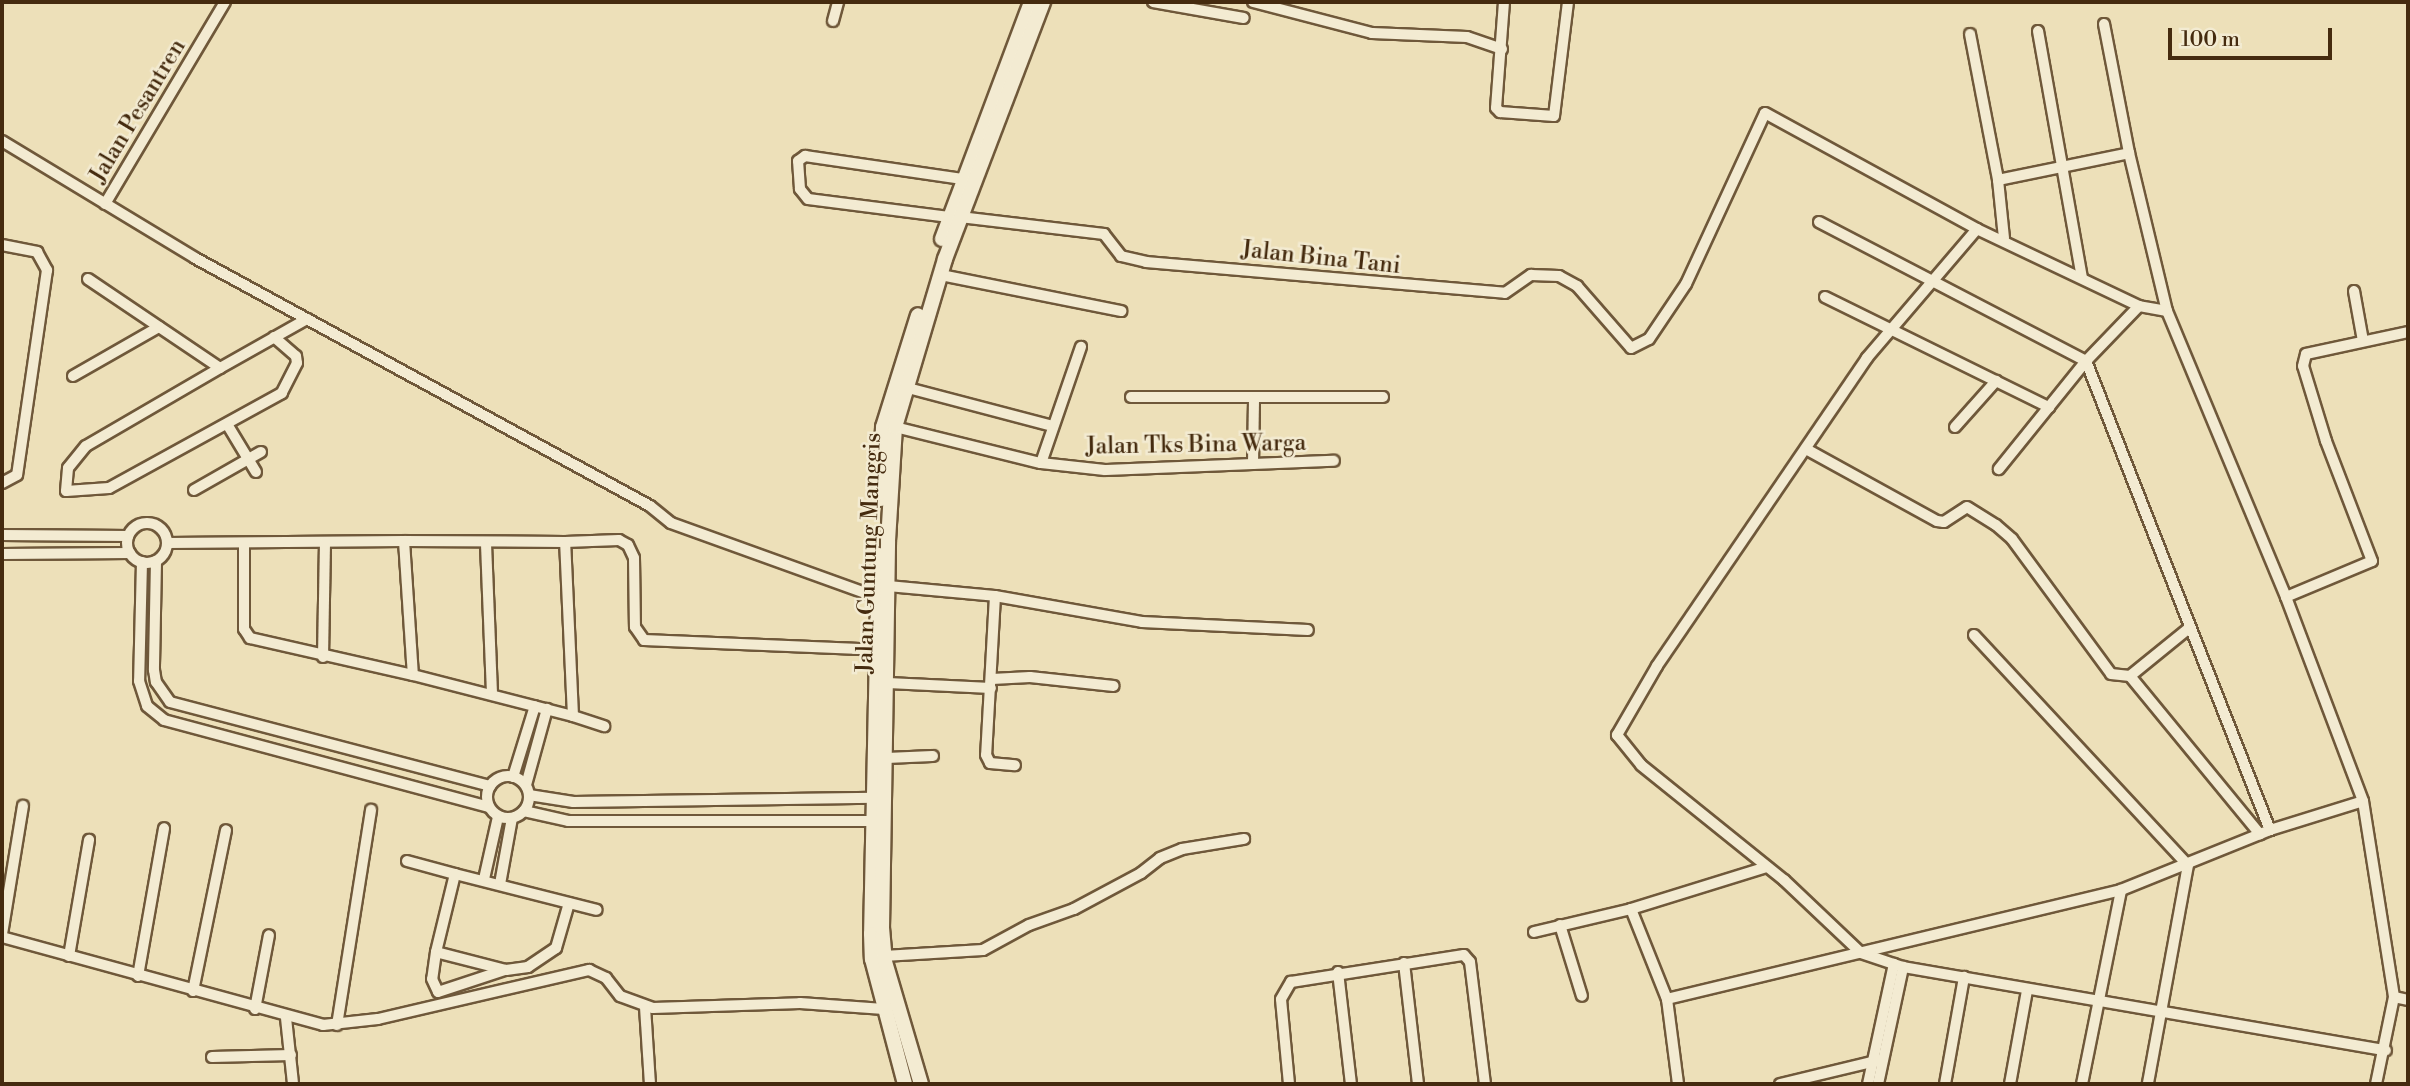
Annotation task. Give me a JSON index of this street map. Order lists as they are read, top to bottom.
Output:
{
  "streets": {
    "street": [
      "Jalan Pesantren",
      "Jalan Bina Tani",
      "Jalan Tks Bina Warga",
      "Jalan Guntung Manggis"
    ]
  },
  "crossings": [
    ["Jalan Bina Tani", "Jalan Guntung Manggis"],
    ["Jalan Tks Bina Warga", "Jalan Guntung Manggis"]
  ],
  "scale_bar": "100 m"
}
